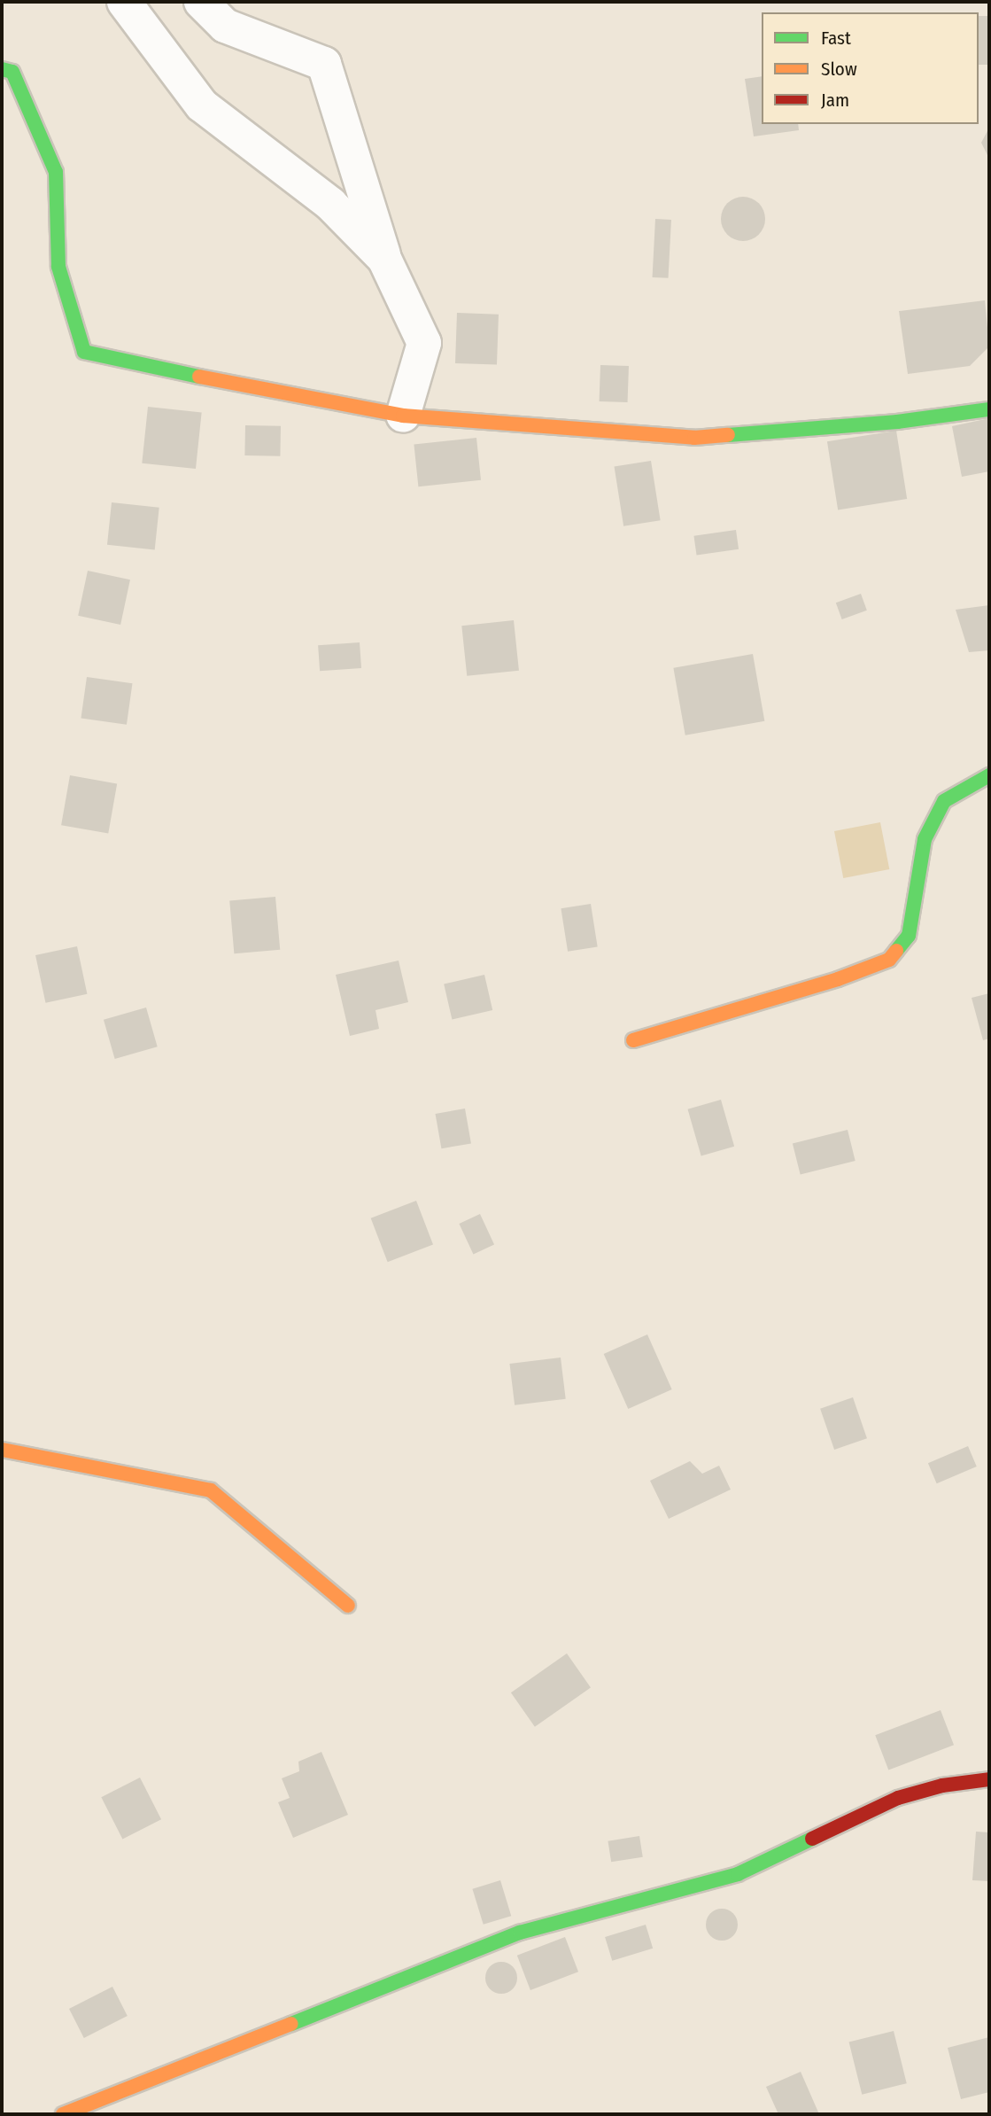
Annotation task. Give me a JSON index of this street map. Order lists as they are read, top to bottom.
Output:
{
  "legend": ["Fast", "Slow", "Jam"]
}
